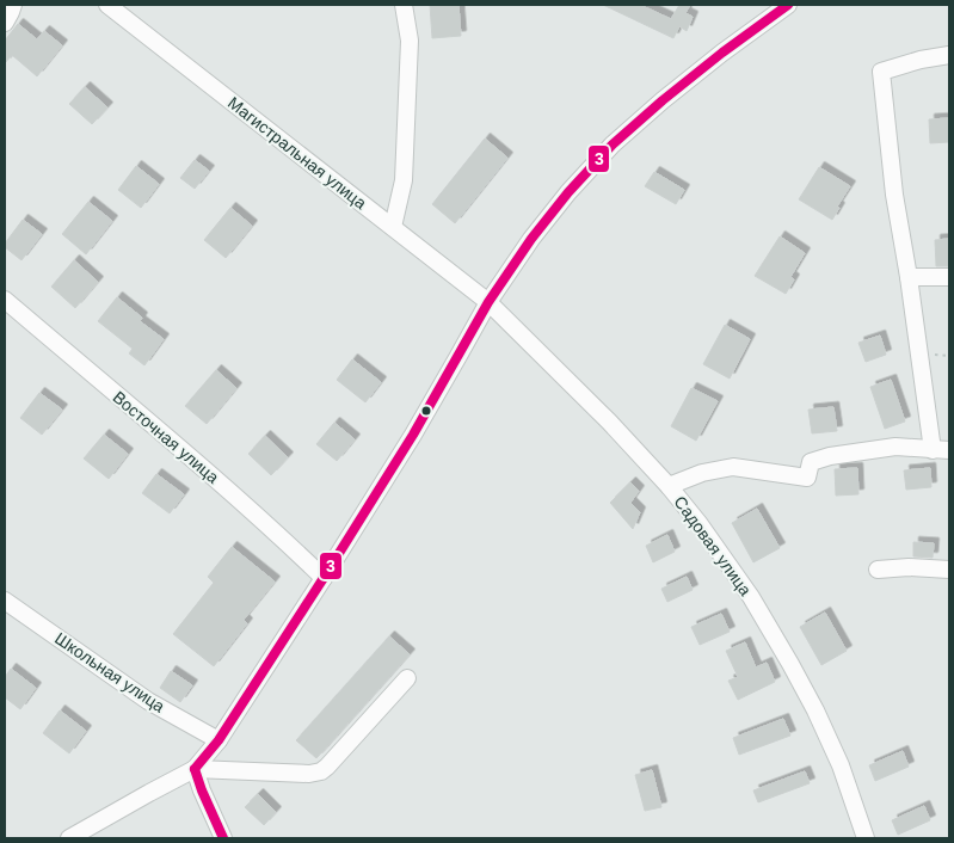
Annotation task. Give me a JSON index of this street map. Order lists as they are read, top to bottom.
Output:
{
  "streets": {
    "street": [
      "Магистральная улица",
      "Восточная улица",
      "Садовая улица",
      "Школьная улица"
    ]
  },
  "crossings": [
    ["Магистральная улица", "Садовая улица"]
  ],
  "lines": ["transit line 3"]
}
